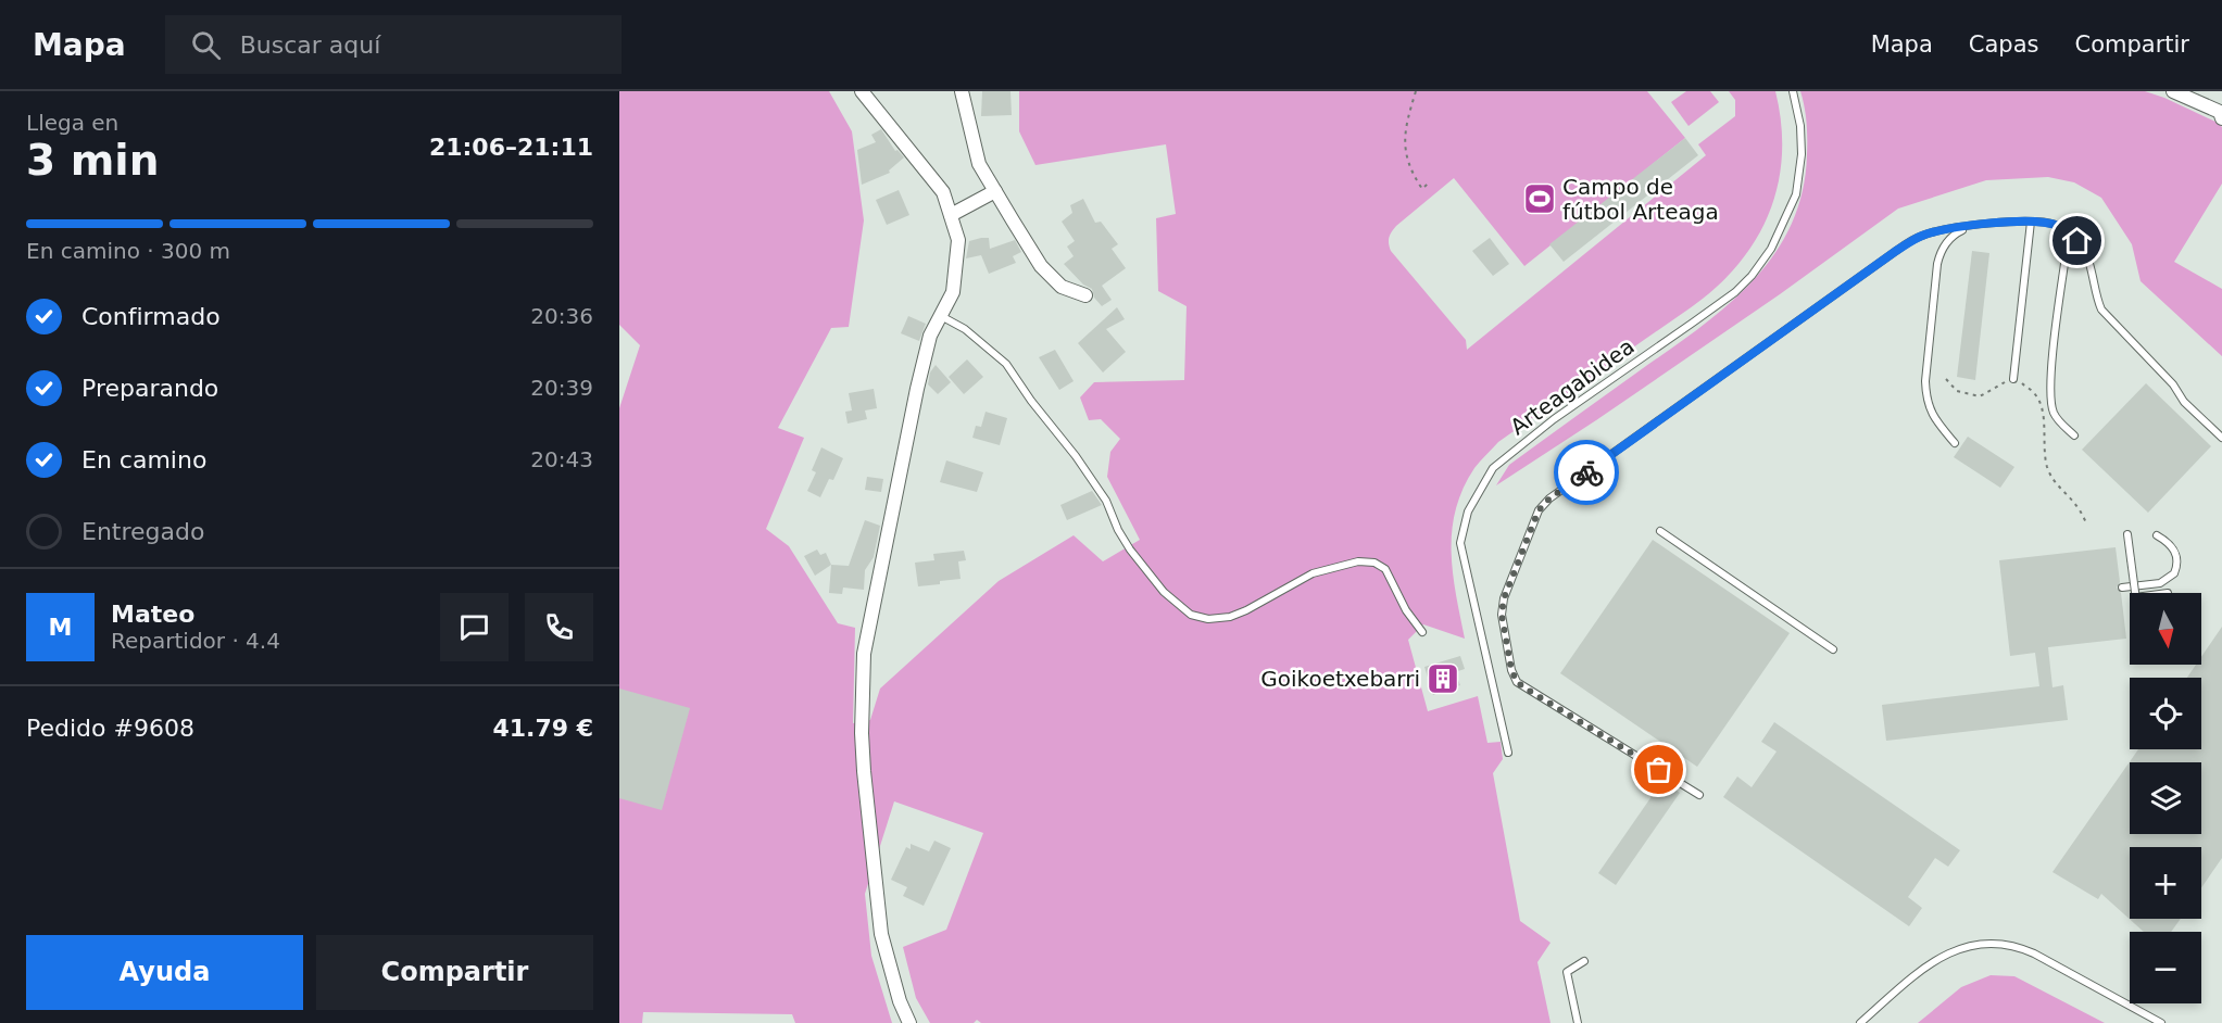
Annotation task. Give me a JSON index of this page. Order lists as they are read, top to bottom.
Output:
{
  "streets": {
    "lane": ["Arteagabidea"]
  },
  "places": {
    "sports": ["Campo de fútbol Arteaga"],
    "building": ["Goikoetxebarri"]
  },
  "north": "bottom",
  "page": {
    "header": "Mapa",
    "search": "Buscar aquí",
    "nav": ["Mapa", "Capas", "Compartir"],
    "heading": ["3 min", "Llega en", "21:06–21:11"],
    "panel": [
      "Mateo",
      "Repartidor · 4.4",
      "Pedido #9608",
      "41.79 €"
    ],
    "bar": "En camino · 300 m",
    "list": [
      ["Confirmado", "20:36"],
      ["Preparando", "20:39"],
      ["En camino", "20:43"],
      "Entregado"
    ],
    "round": "M",
    "map_buttons": ["+", "−"],
    "buttons": ["Ayuda", "Compartir"]
  }
}
